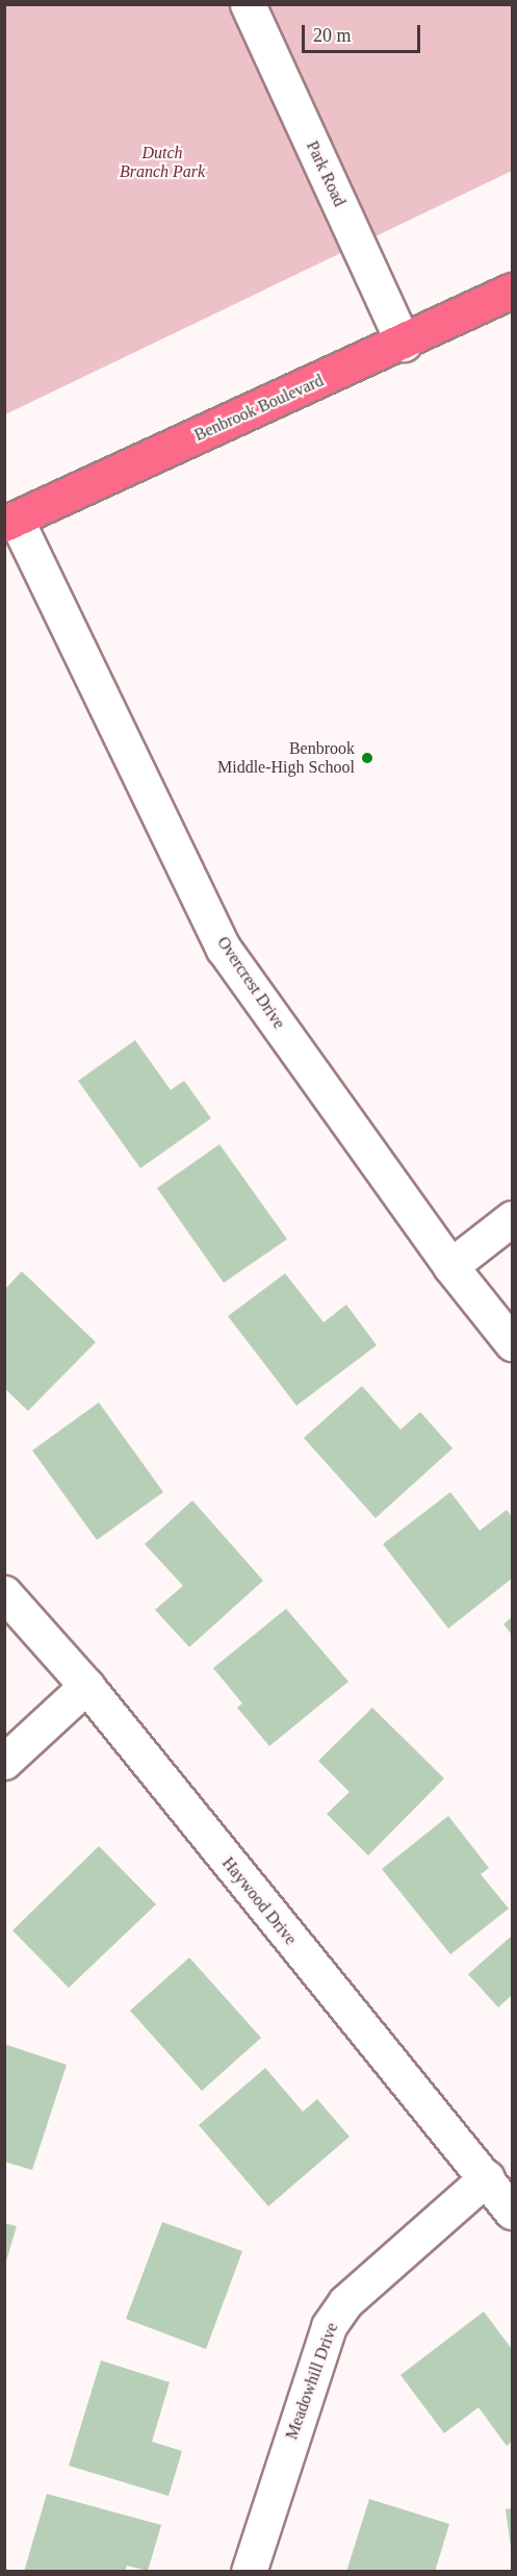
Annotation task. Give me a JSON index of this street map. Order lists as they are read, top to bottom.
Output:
{
  "streets": {
    "highway": ["Benbrook Boulevard"],
    "street": [
      "Park Road",
      "Overcrest Drive",
      "Haywood Drive",
      "Meadowhill Drive"
    ]
  },
  "crossings": [
    ["Park Road", "Benbrook Boulevard"],
    ["Benbrook Boulevard", "Overcrest Drive"],
    ["Haywood Drive", "Meadowhill Drive"]
  ],
  "parks": ["Dutch Branch Park"],
  "places": ["Benbrook Middle-High School"],
  "scale_bar": "20 m"
}
